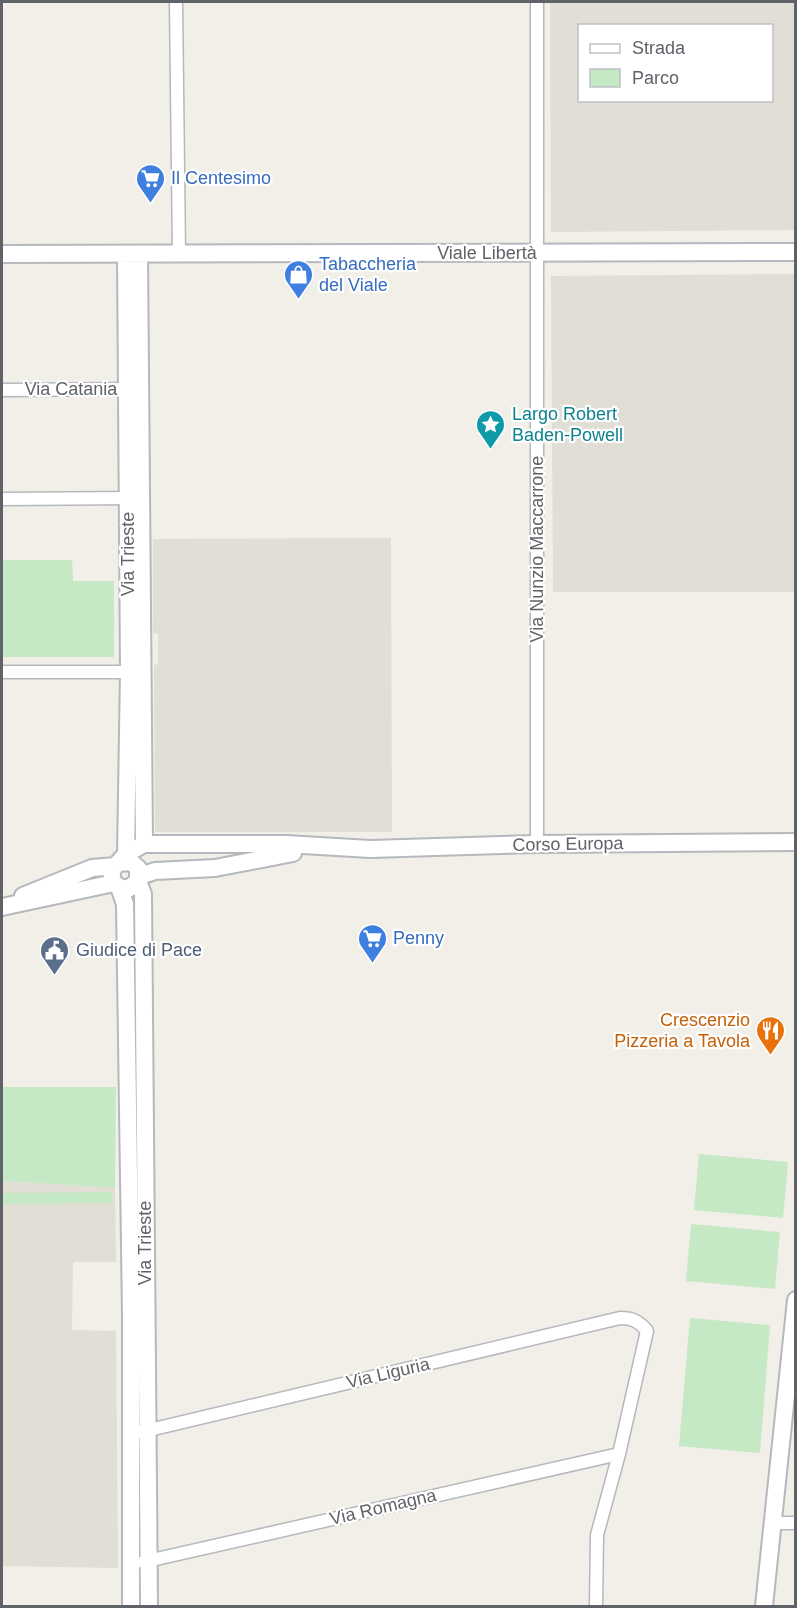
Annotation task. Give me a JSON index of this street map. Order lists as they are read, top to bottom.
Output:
{
  "streets": {
    "street": [
      "Viale Libertà",
      "Via Catania",
      "Via Nunzio Maccarrone",
      "Via Trieste",
      "Corso Europa",
      "Via Liguria",
      "Via Romagna"
    ]
  },
  "crossings": [
    ["Viale Libertà", "Via Nunzio Maccarrone"],
    ["Viale Libertà", "Via Trieste"],
    ["Via Catania", "Via Trieste"],
    ["Via Nunzio Maccarrone", "Corso Europa"],
    ["Via Trieste", "Via Liguria"],
    ["Via Trieste", "Via Romagna"],
    ["Via Liguria", "Via Romagna"]
  ],
  "places": {
    "supermarket": ["Il Centesimo", "Penny"],
    "shop": ["Tabaccheria del Viale"],
    "place": ["Largo Robert Baden-Powell"],
    "public building": ["Giudice di Pace"],
    "restaurant": ["Crescenzio Pizzeria a Tavola"]
  },
  "legend": ["Strada", "Parco"]
}
